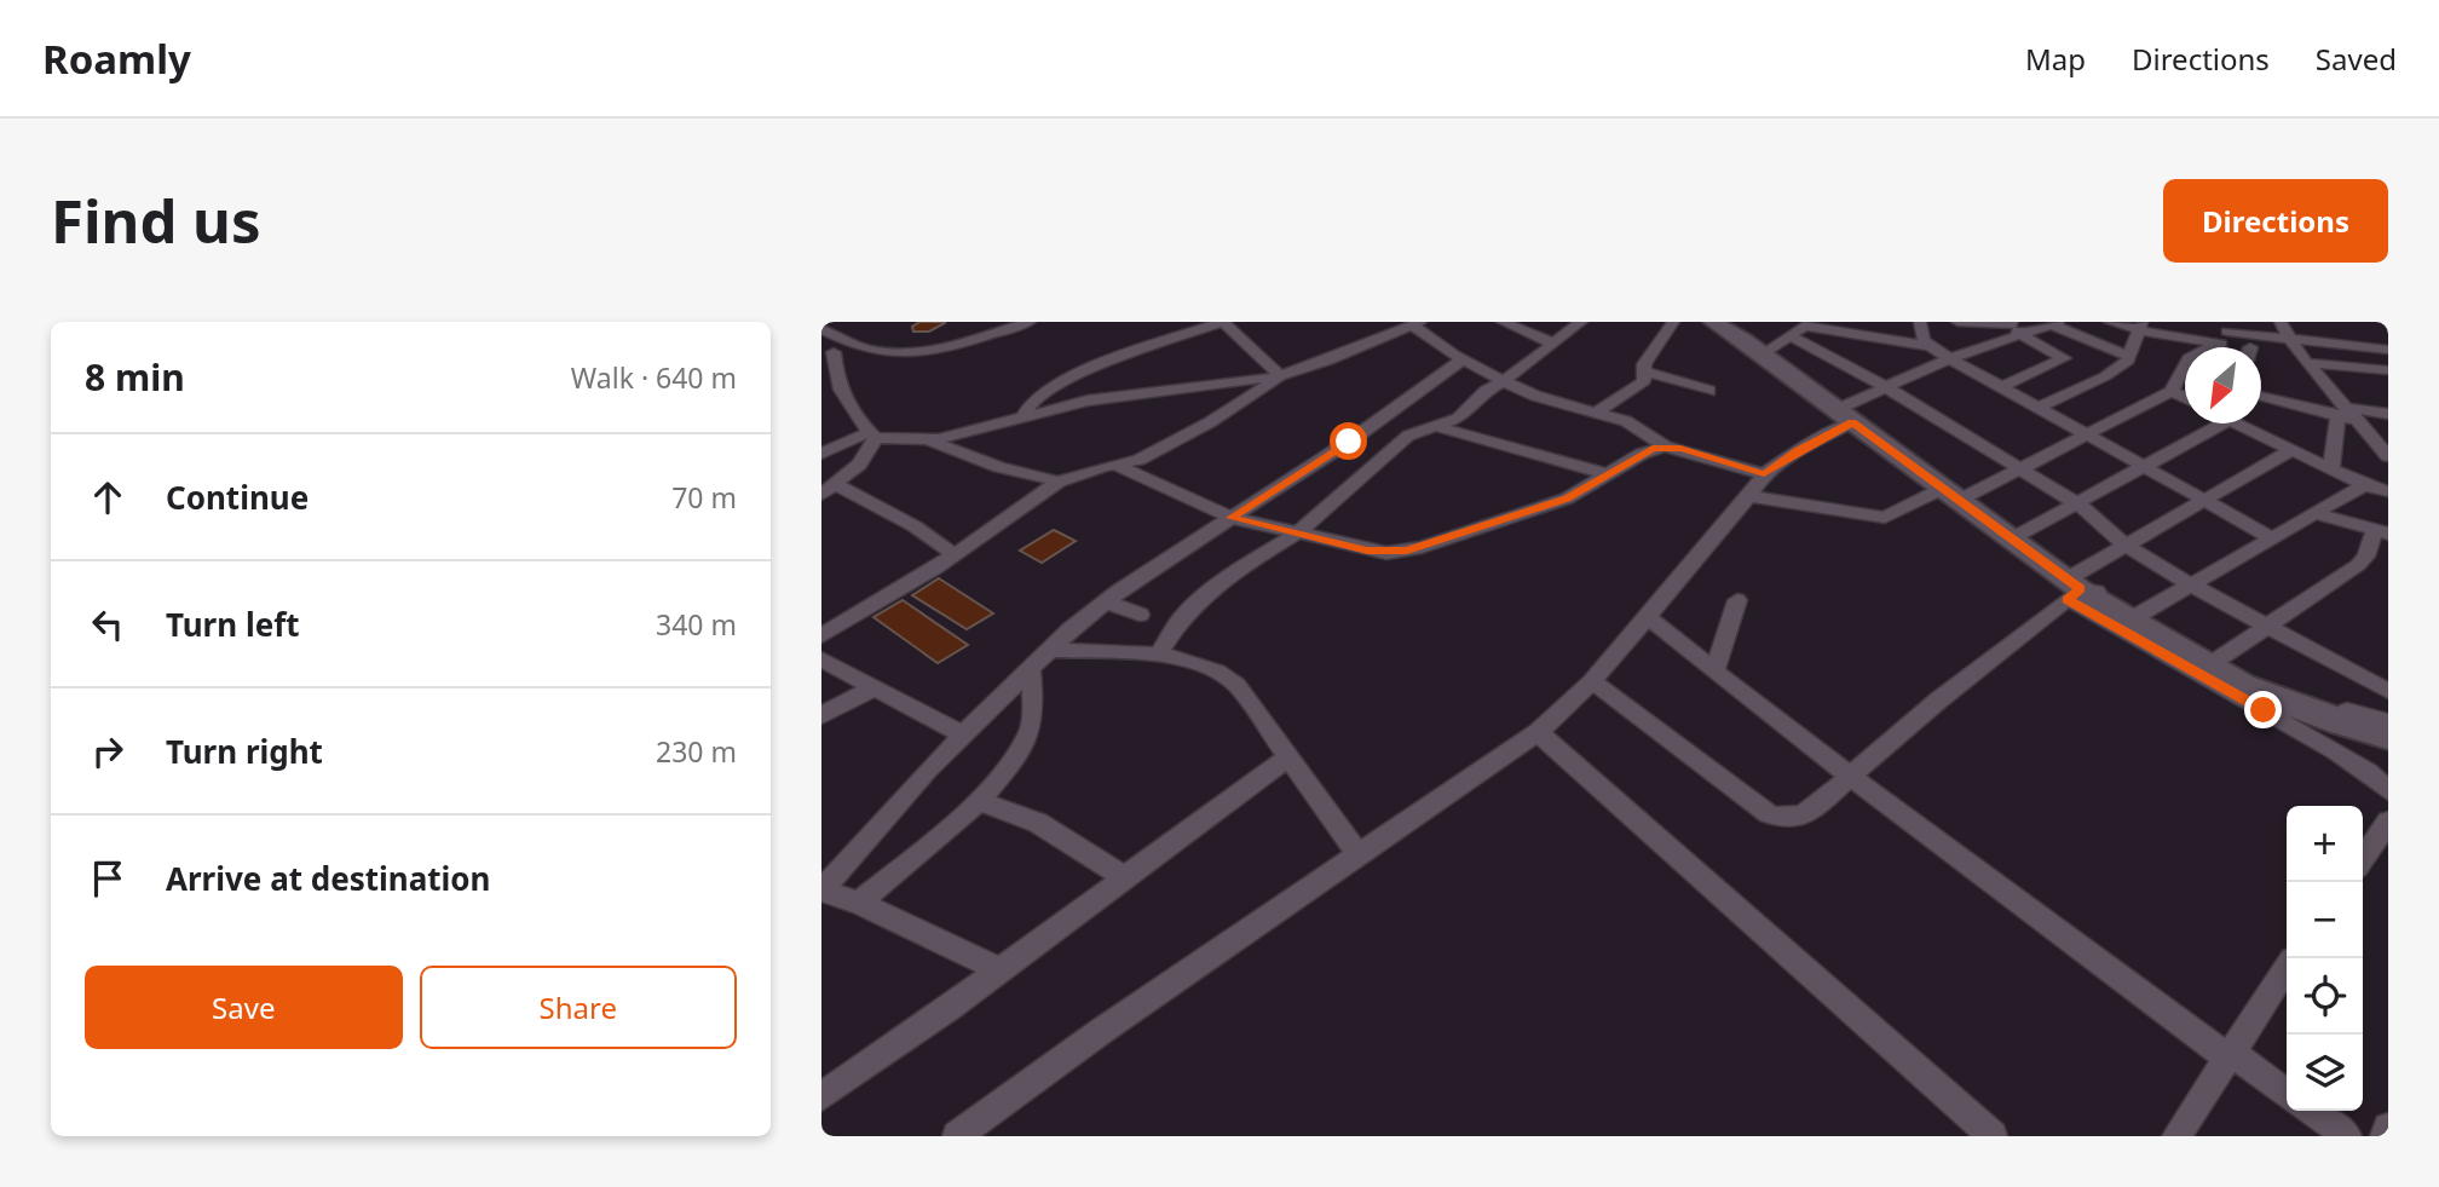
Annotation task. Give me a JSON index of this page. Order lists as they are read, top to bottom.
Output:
{
  "north": "bottom left",
  "page": {
    "header": "Roamly",
    "nav": ["Map", "Directions", "Saved"],
    "buttons": [
      "Directions",
      ["Save", "Share"]
    ],
    "title": "Find us",
    "heading": ["8 min", "Walk · 640 m"],
    "list": [
      ["Continue", "70 m"],
      ["Turn left", "340 m"],
      ["Turn right", "230 m"],
      "Arrive at destination"
    ],
    "map_buttons": ["+", "−"]
  }
}
